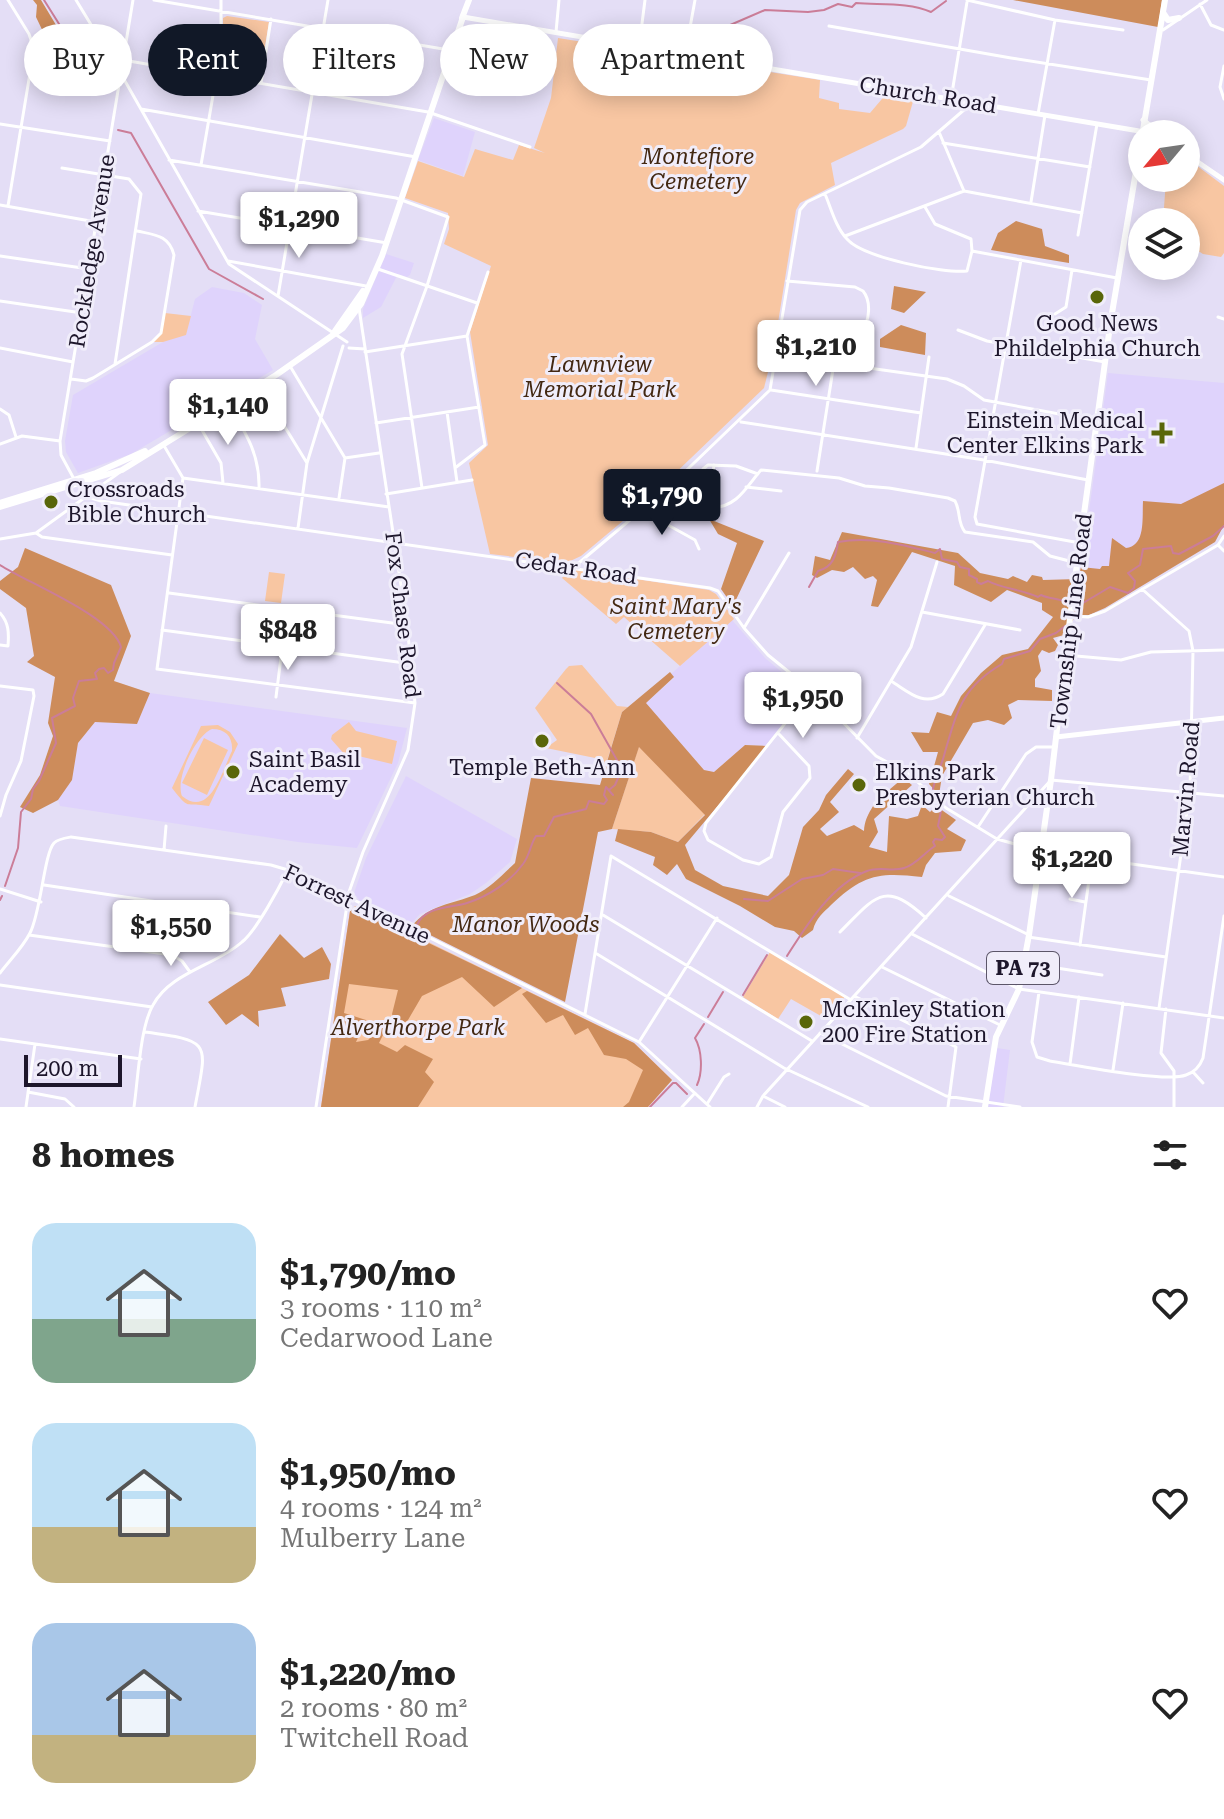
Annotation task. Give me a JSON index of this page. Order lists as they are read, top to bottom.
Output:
{
  "streets": {
    "main road": ["Township Line Road", "PA 73"],
    "street": [
      "Church Road",
      "Rockledge Avenue",
      "Cedar Road",
      "Fox Chase Road",
      "Marvin Road",
      "Forrest Avenue"
    ]
  },
  "crossings": [
    ["Cedar Road", "Fox Chase Road"],
    ["Cedar Road", "Township Line Road"],
    ["Cedar Road", "Marvin Road"],
    ["Fox Chase Road", "Forrest Avenue"]
  ],
  "parks": [
    "Montefiore Cemetery",
    "Lawnview Memorial Park",
    "Saint Mary's Cemetery",
    "Manor Woods",
    "Alverthorpe Park"
  ],
  "places": {
    "other": [
      "Good News Phildelphia Church",
      "Crossroads Bible Church",
      "Temple Beth-Ann",
      "Saint Basil Academy",
      "Elkins Park Presbyterian Church",
      "McKinley Station 200 Fire Station"
    ],
    "health": ["Einstein Medical Center Elkins Park"]
  },
  "scale_bar": "200 m",
  "north": "bottom left",
  "page": {
    "chip": [
      "Buy",
      "Rent",
      "Filters",
      "New",
      "Apartment"
    ],
    "price": [
      "$1,290",
      "$1,210",
      "$1,140",
      "$1,790",
      "$848",
      "$1,950",
      "$1,220",
      "$1,550"
    ],
    "scale": "200 m",
    "heading": "8 homes",
    "list": [
      {
        "name": "$1,790/mo",
        "note": "3 rooms · 110 m² · Cedarwood Lane"
      },
      {
        "name": "$1,950/mo",
        "note": "4 rooms · 124 m² · Mulberry Lane"
      },
      {
        "name": "$1,220/mo",
        "note": "2 rooms · 80 m² · Twitchell Road"
      }
    ]
  }
}
